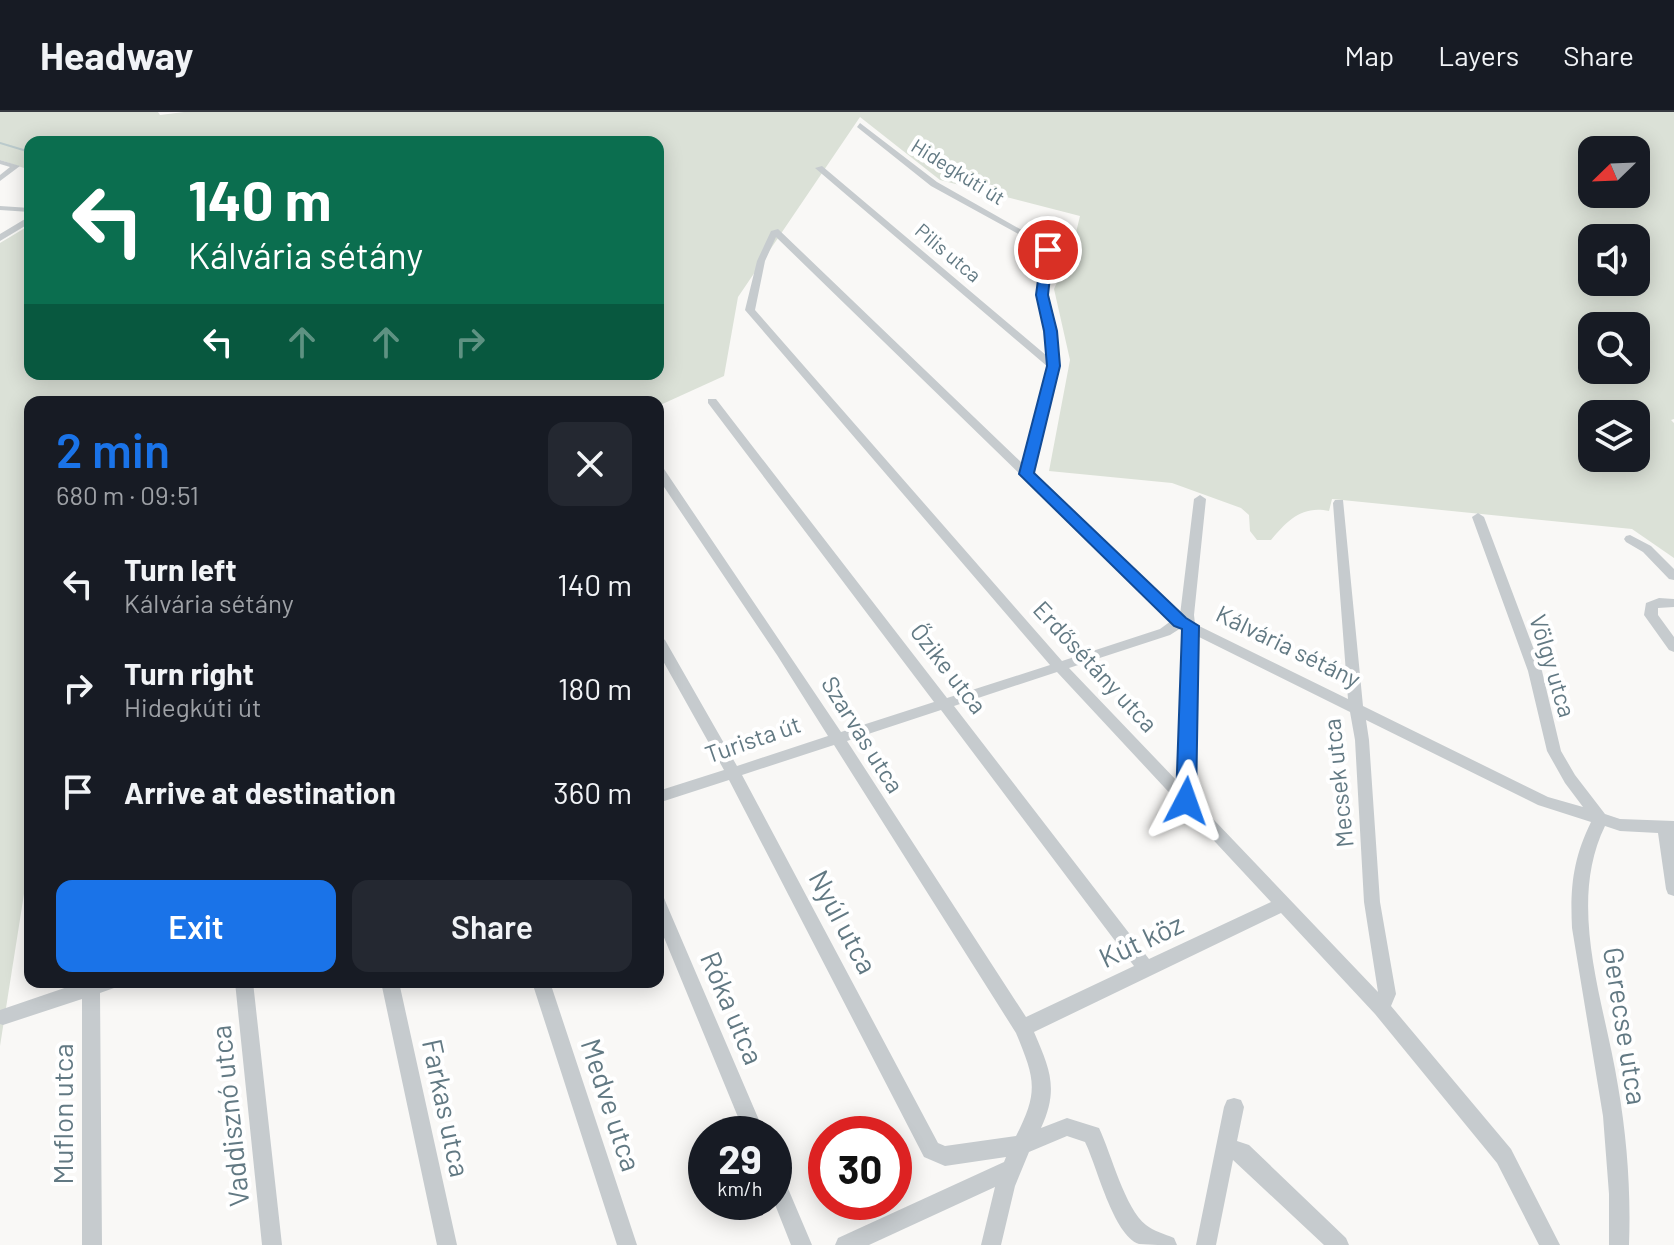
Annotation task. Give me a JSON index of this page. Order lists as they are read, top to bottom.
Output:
{
  "streets": {
    "street": [
      "Hidegkúti út",
      "Pilis utca",
      "Kálvária sétány",
      "Völgy utca",
      "Erdősétány utca",
      "Őzike utca",
      "Szarvas utca",
      "Turista út",
      "Mecsek utca",
      "Nyúl utca",
      "Kút köz",
      "Róka utca",
      "Gerecse utca",
      "Medve utca",
      "Farkas utca",
      "Muflon utca",
      "Vaddisznó utca"
    ]
  },
  "crossings": [
    ["Hidegkúti út", "Pilis utca"],
    ["Hidegkúti út", "Kálvária sétány"],
    ["Kálvária sétány", "Völgy utca"],
    ["Kálvária sétány", "Erdősétány utca"],
    ["Kálvária sétány", "Turista út"],
    ["Kálvária sétány", "Mecsek utca"],
    ["Kálvária sétány", "Gerecse utca"],
    ["Völgy utca", "Gerecse utca"],
    ["Erdősétány utca", "Turista út"],
    ["Erdősétány utca", "Mecsek utca"],
    ["Erdősétány utca", "Kút köz"],
    ["Őzike utca", "Turista út"],
    ["Őzike utca", "Kút köz"],
    ["Szarvas utca", "Turista út"],
    ["Szarvas utca", "Nyúl utca"],
    ["Szarvas utca", "Kút köz"],
    ["Turista út", "Nyúl utca"]
  ],
  "north": "bottom left",
  "page": {
    "header": "Headway",
    "nav": ["Map", "Layers", "Share"],
    "turn": ["140 m", "Kálvária sétány"],
    "heading": ["2 min", "680 m · 09:51"],
    "list": [
      {
        "name": "Turn left",
        "note": "Kálvária sétány",
        "value": "140 m"
      },
      {
        "name": "Turn right",
        "note": "Hidegkúti út",
        "value": "180 m"
      },
      {
        "name": "Arrive at destination",
        "value": "360 m"
      }
    ],
    "buttons": ["Exit", "Share"],
    "speed": "29 km/h",
    "limit": "30"
  }
}
